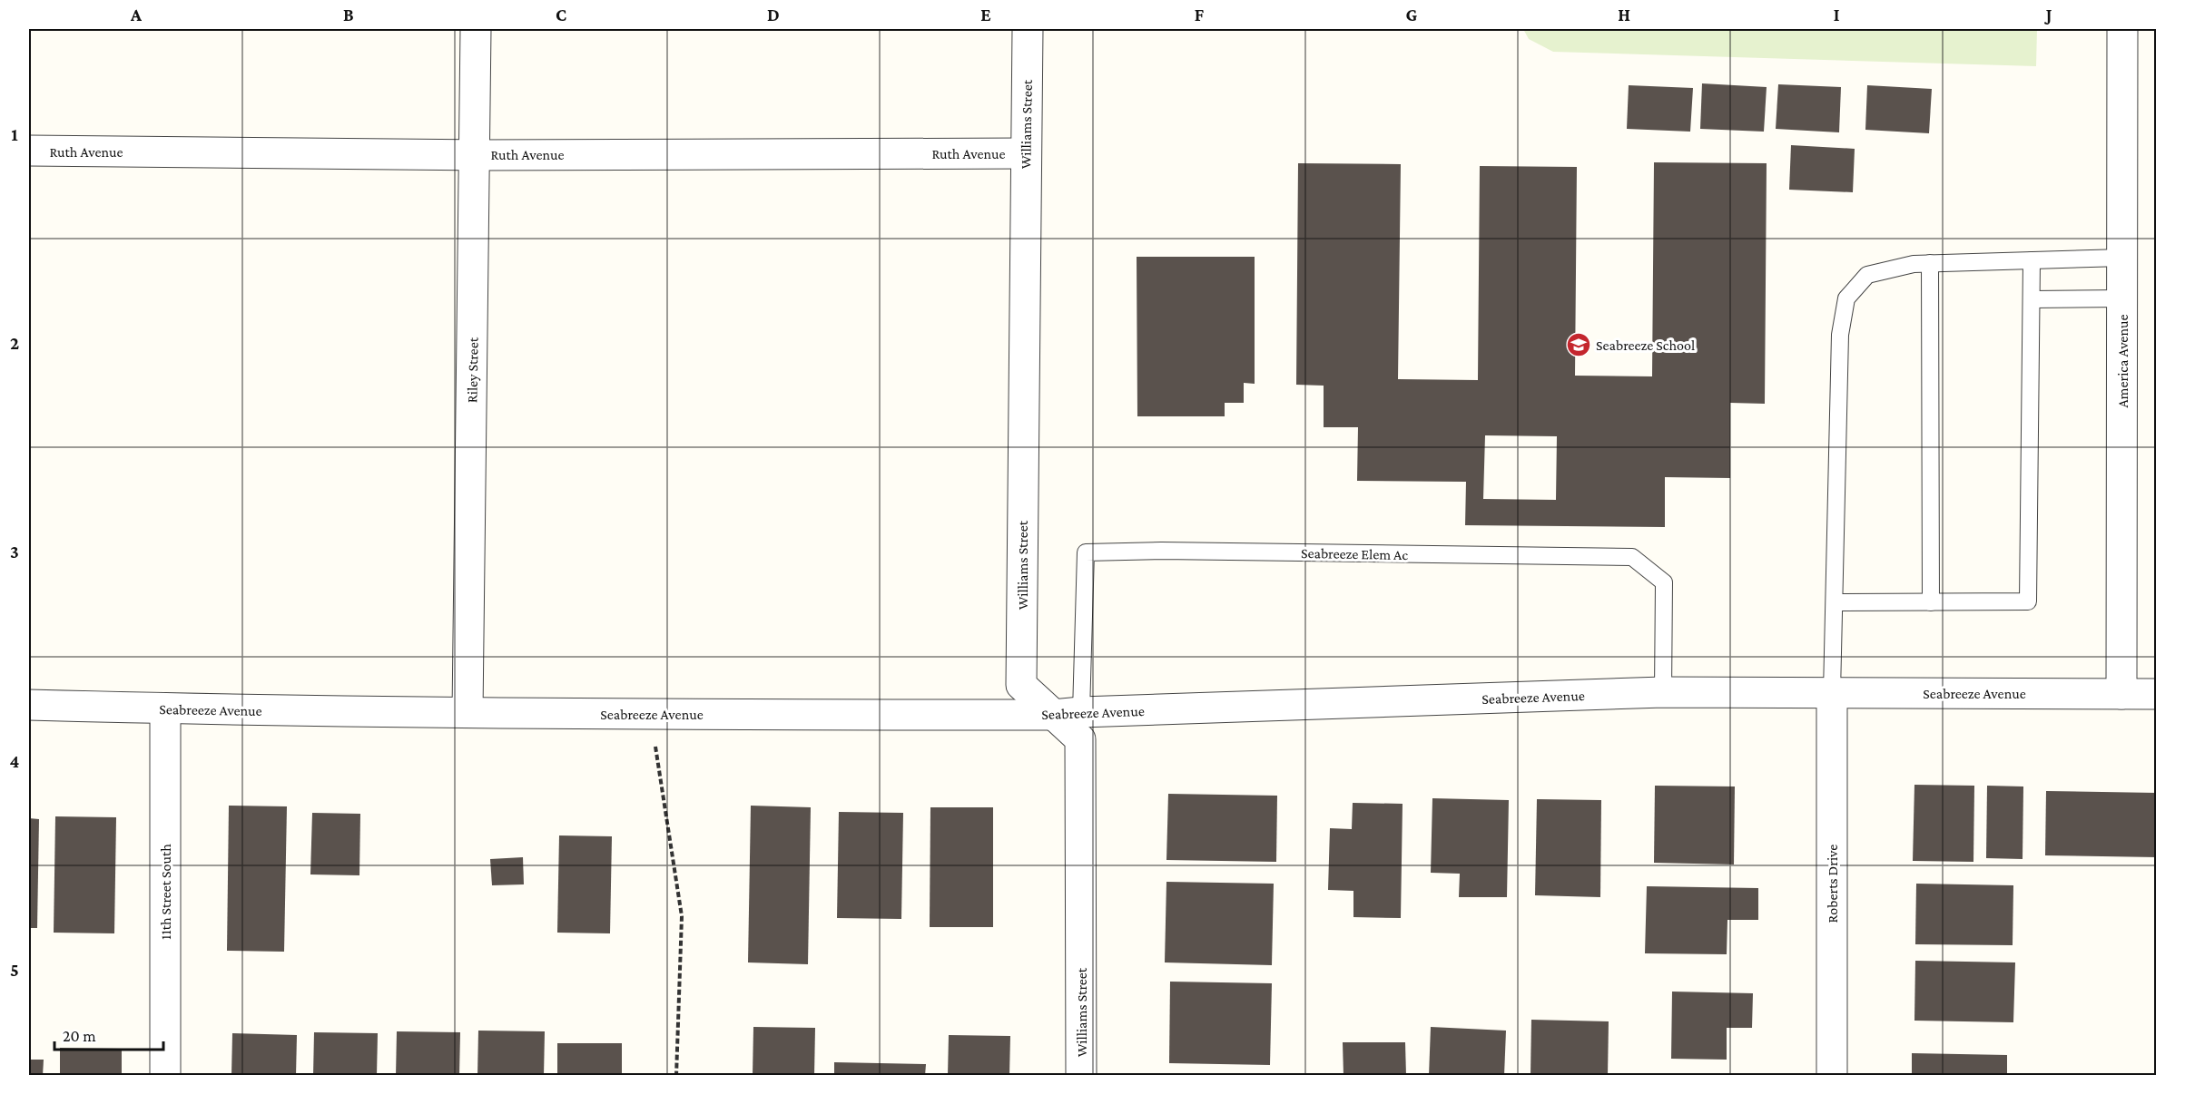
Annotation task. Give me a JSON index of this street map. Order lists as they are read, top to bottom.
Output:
{
  "streets": {
    "street": [
      "Williams Street",
      "Ruth Avenue",
      "America Avenue",
      "Riley Street",
      "Seabreeze Avenue",
      "Roberts Drive",
      "11th Street South"
    ],
    "lane": ["Seabreeze Elem Ac"]
  },
  "crossings": [
    ["Williams Street", "Ruth Avenue"],
    ["Williams Street", "Seabreeze Elem Ac"],
    ["Williams Street", "Seabreeze Avenue"],
    ["Ruth Avenue", "Riley Street"],
    ["America Avenue", "Seabreeze Avenue"],
    ["Riley Street", "Seabreeze Avenue"],
    ["Seabreeze Elem Ac", "Seabreeze Avenue"],
    ["Seabreeze Avenue", "Roberts Drive"],
    ["Seabreeze Avenue", "11th Street South"]
  ],
  "places": {
    "school or university": ["Seabreeze School"]
  },
  "scale_bar": "20 m",
  "grid": {
    "columns": [
      "A",
      "B",
      "C",
      "D",
      "E",
      "F",
      "G",
      "H",
      "I",
      "J"
    ],
    "rows": [
      "1",
      "2",
      "3",
      "4",
      "5"
    ]
  }
}
